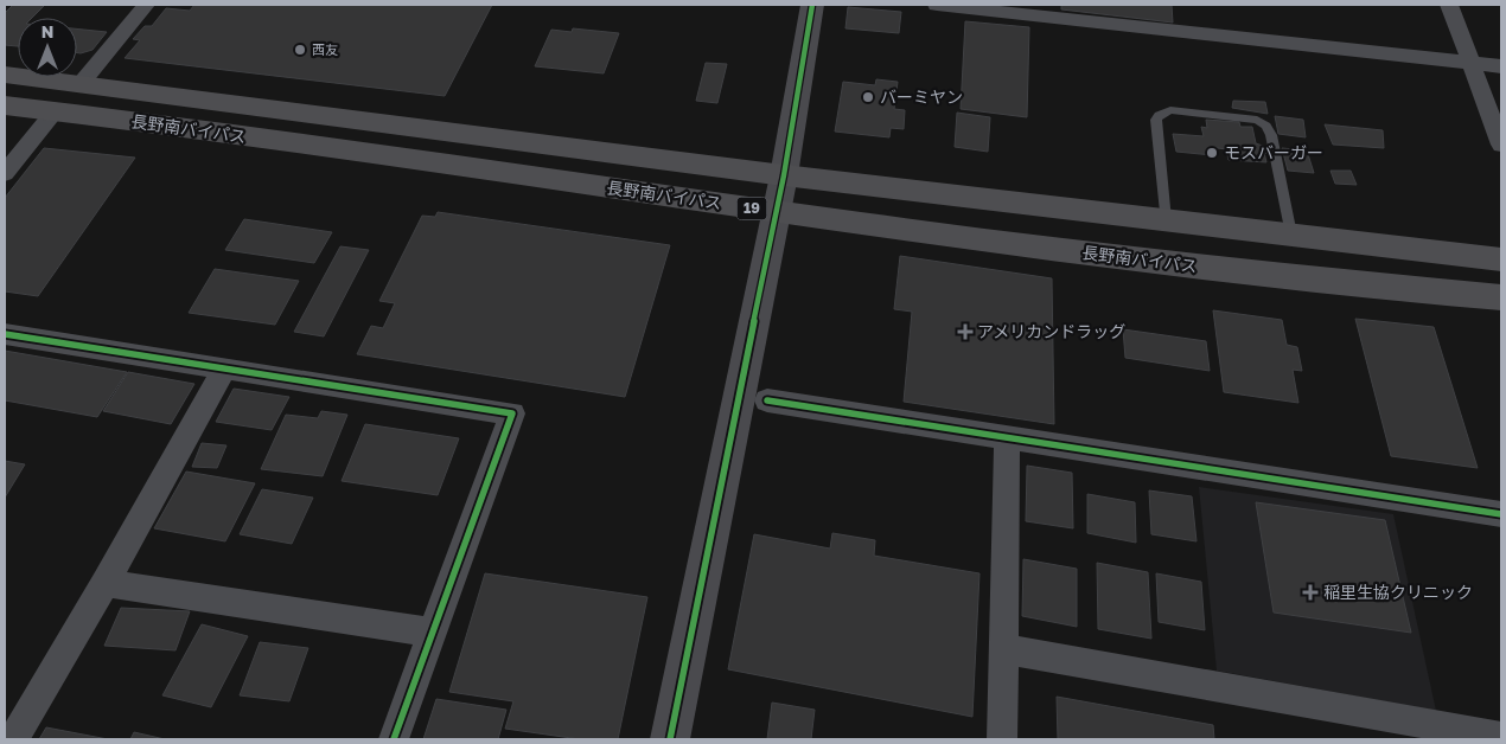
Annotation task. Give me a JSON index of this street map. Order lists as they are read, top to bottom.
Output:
{
  "streets": {
    "highway": ["長野南バイパス", "19"]
  },
  "places": {
    "other": ["西友", "バーミヤン", "モスバーガー"],
    "health": ["アメリカンドラッグ", "稲里生協クリニック"]
  },
  "north": "top"
}
